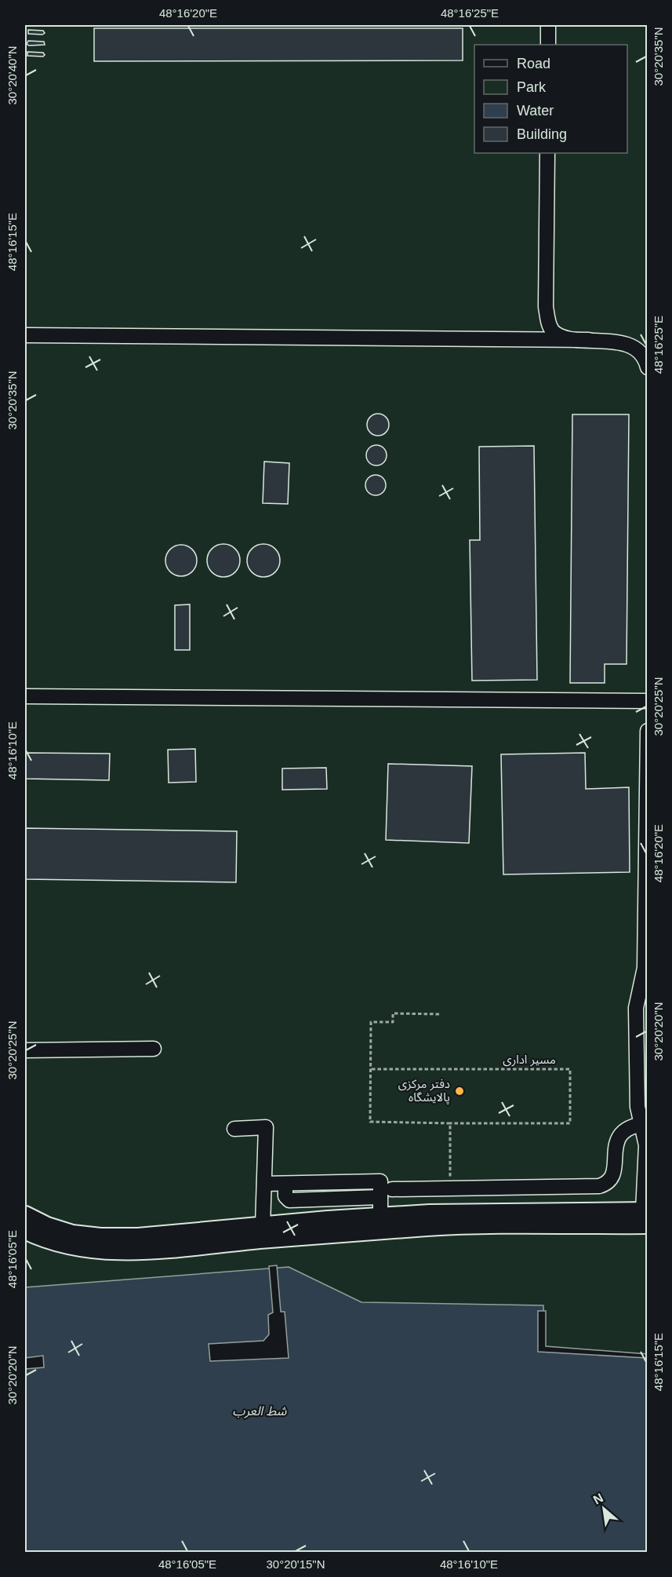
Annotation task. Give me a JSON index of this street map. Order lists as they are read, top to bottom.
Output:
{
  "streets": {
    "path": ["مسیر اداری"]
  },
  "water": ["شط العرب"],
  "places": ["دفتر مرکزی پالایشگاه"],
  "legend": [
    "Road",
    "Park",
    "Water",
    "Building"
  ],
  "north": "top left",
  "coordinates": [
    "48°16'20\"E",
    "48°16'25\"E",
    "30°20'35\"N",
    "30°20'40\"N",
    "48°16'15\"E",
    "30°20'25\"N",
    "48°16'10\"E",
    "30°20'20\"N",
    "48°16'05\"E",
    "30°20'15\"N"
  ]
}
